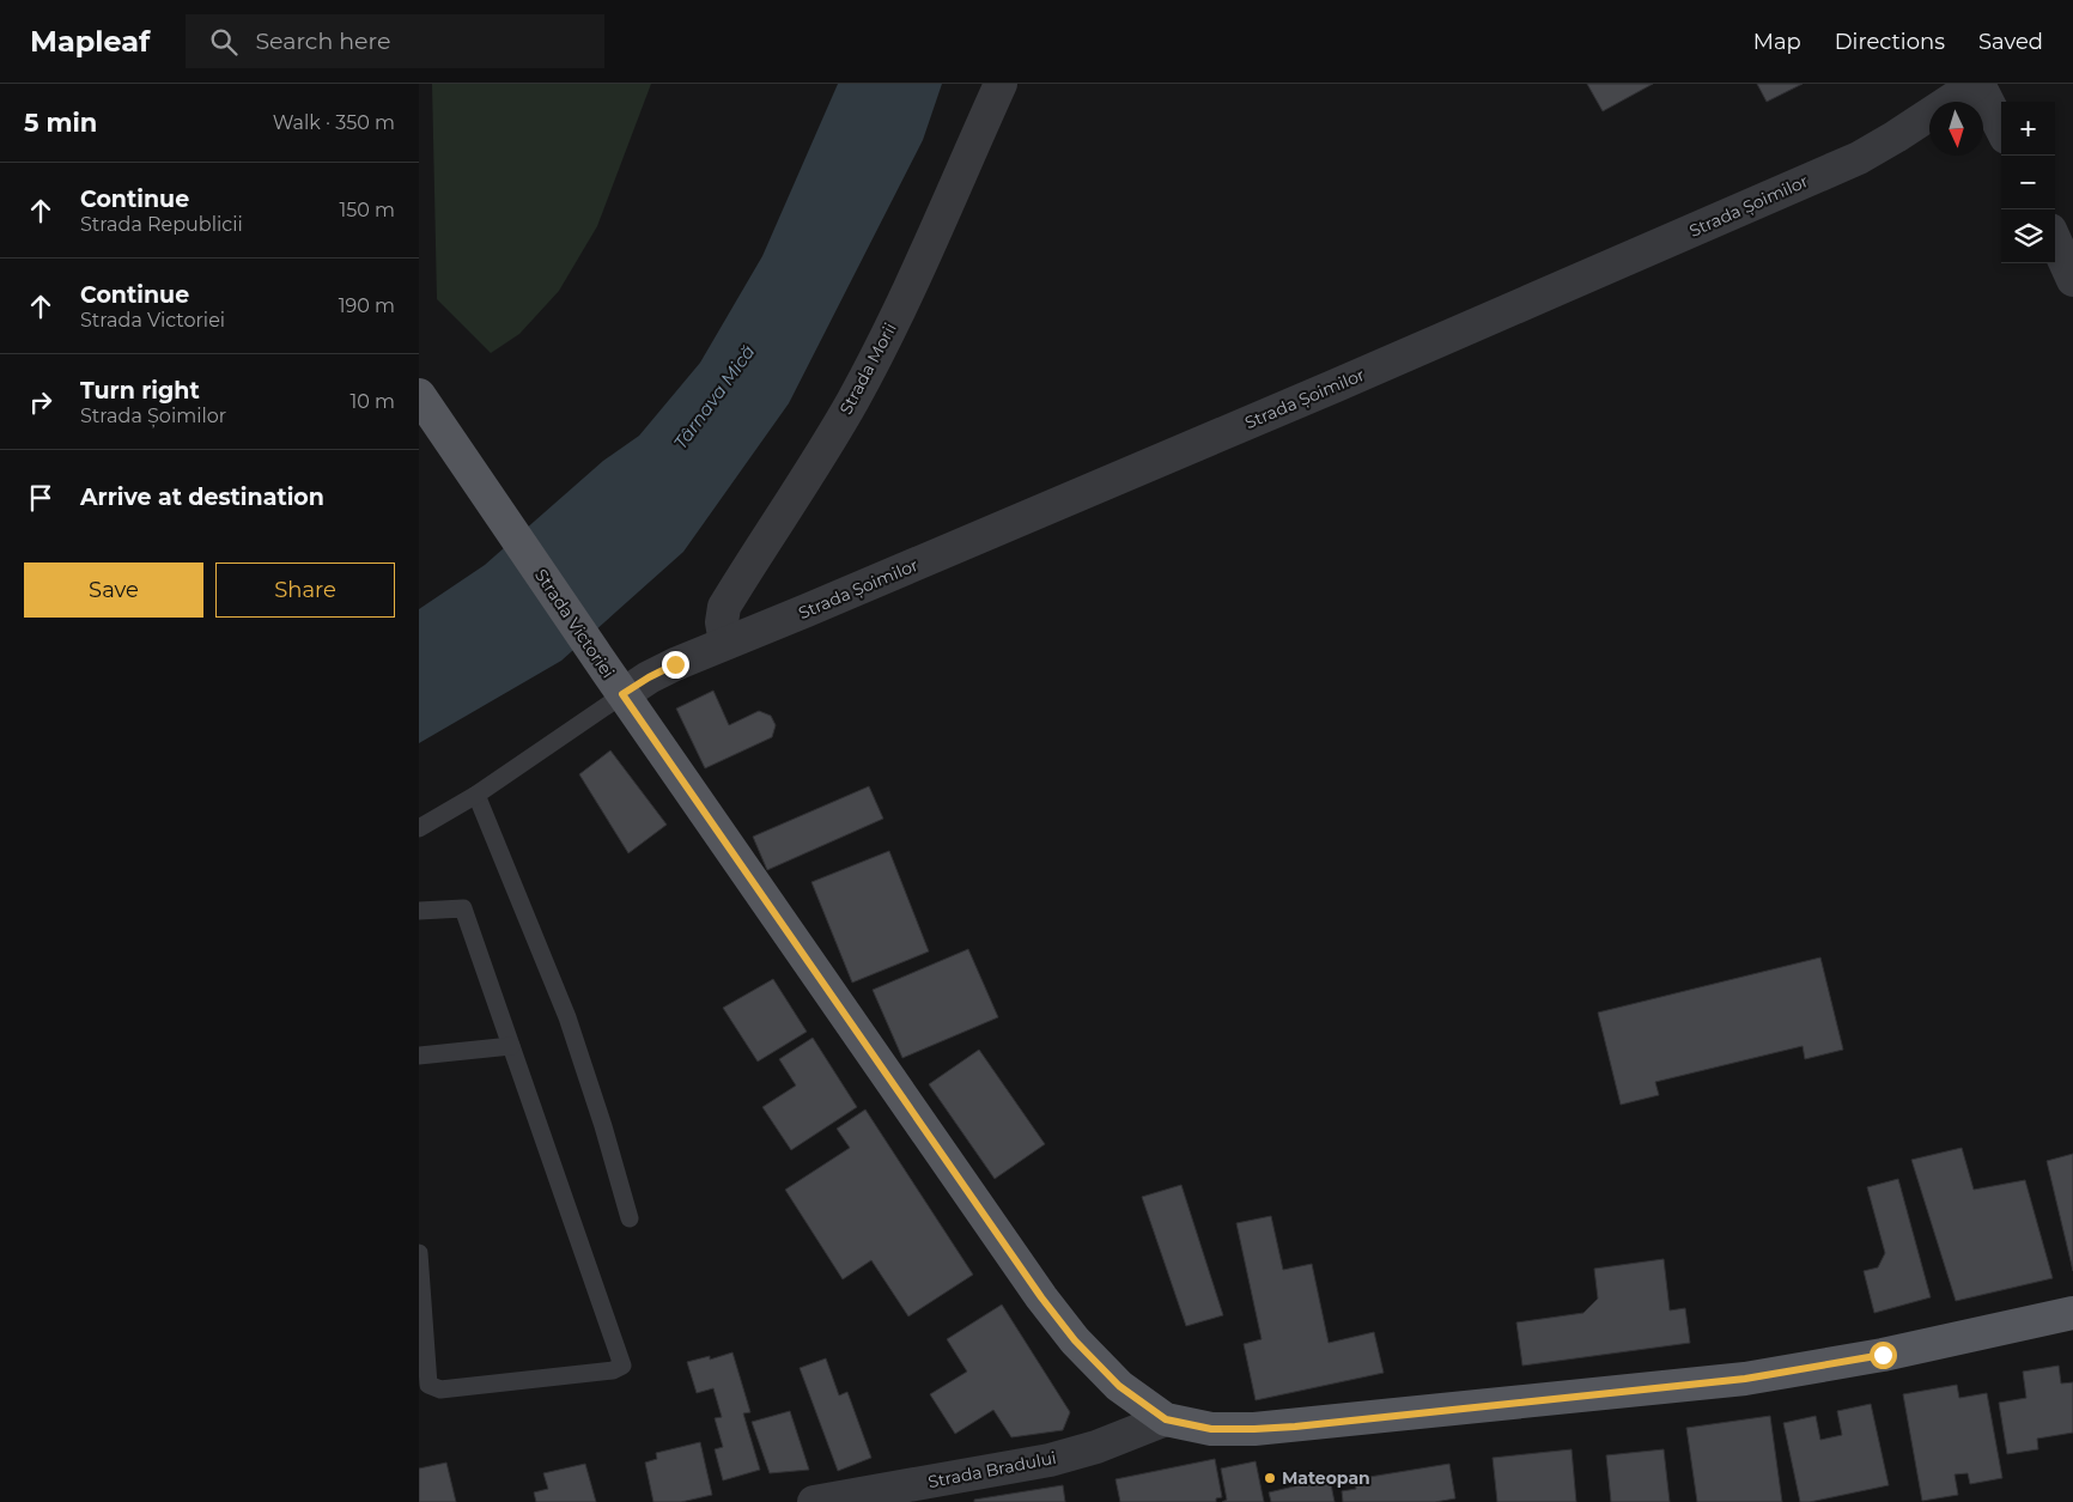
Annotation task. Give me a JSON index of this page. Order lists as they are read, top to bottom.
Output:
{
  "streets": {
    "main road": ["Strada Victoriei"],
    "street": ["Strada Șoimilor", "Strada Morii", "Strada Bradului"]
  },
  "crossings": [
    ["Strada Șoimilor", "Strada Morii"],
    ["Strada Șoimilor", "Strada Victoriei"],
    ["Strada Victoriei", "Strada Bradului"]
  ],
  "water": ["Târnava Mică"],
  "places": ["Mateopan"],
  "north": "bottom",
  "page": {
    "header": "Mapleaf",
    "search": "Search here",
    "nav": ["Map", "Directions", "Saved"],
    "heading": ["5 min", "Walk · 350 m"],
    "map_buttons": ["+", "−"],
    "list": [
      ["Continue", "Strada Republicii", "150 m"],
      ["Continue", "Strada Victoriei", "190 m"],
      ["Turn right", "Strada Șoimilor", "10 m"],
      "Arrive at destination"
    ],
    "buttons": ["Save", "Share"]
  }
}
